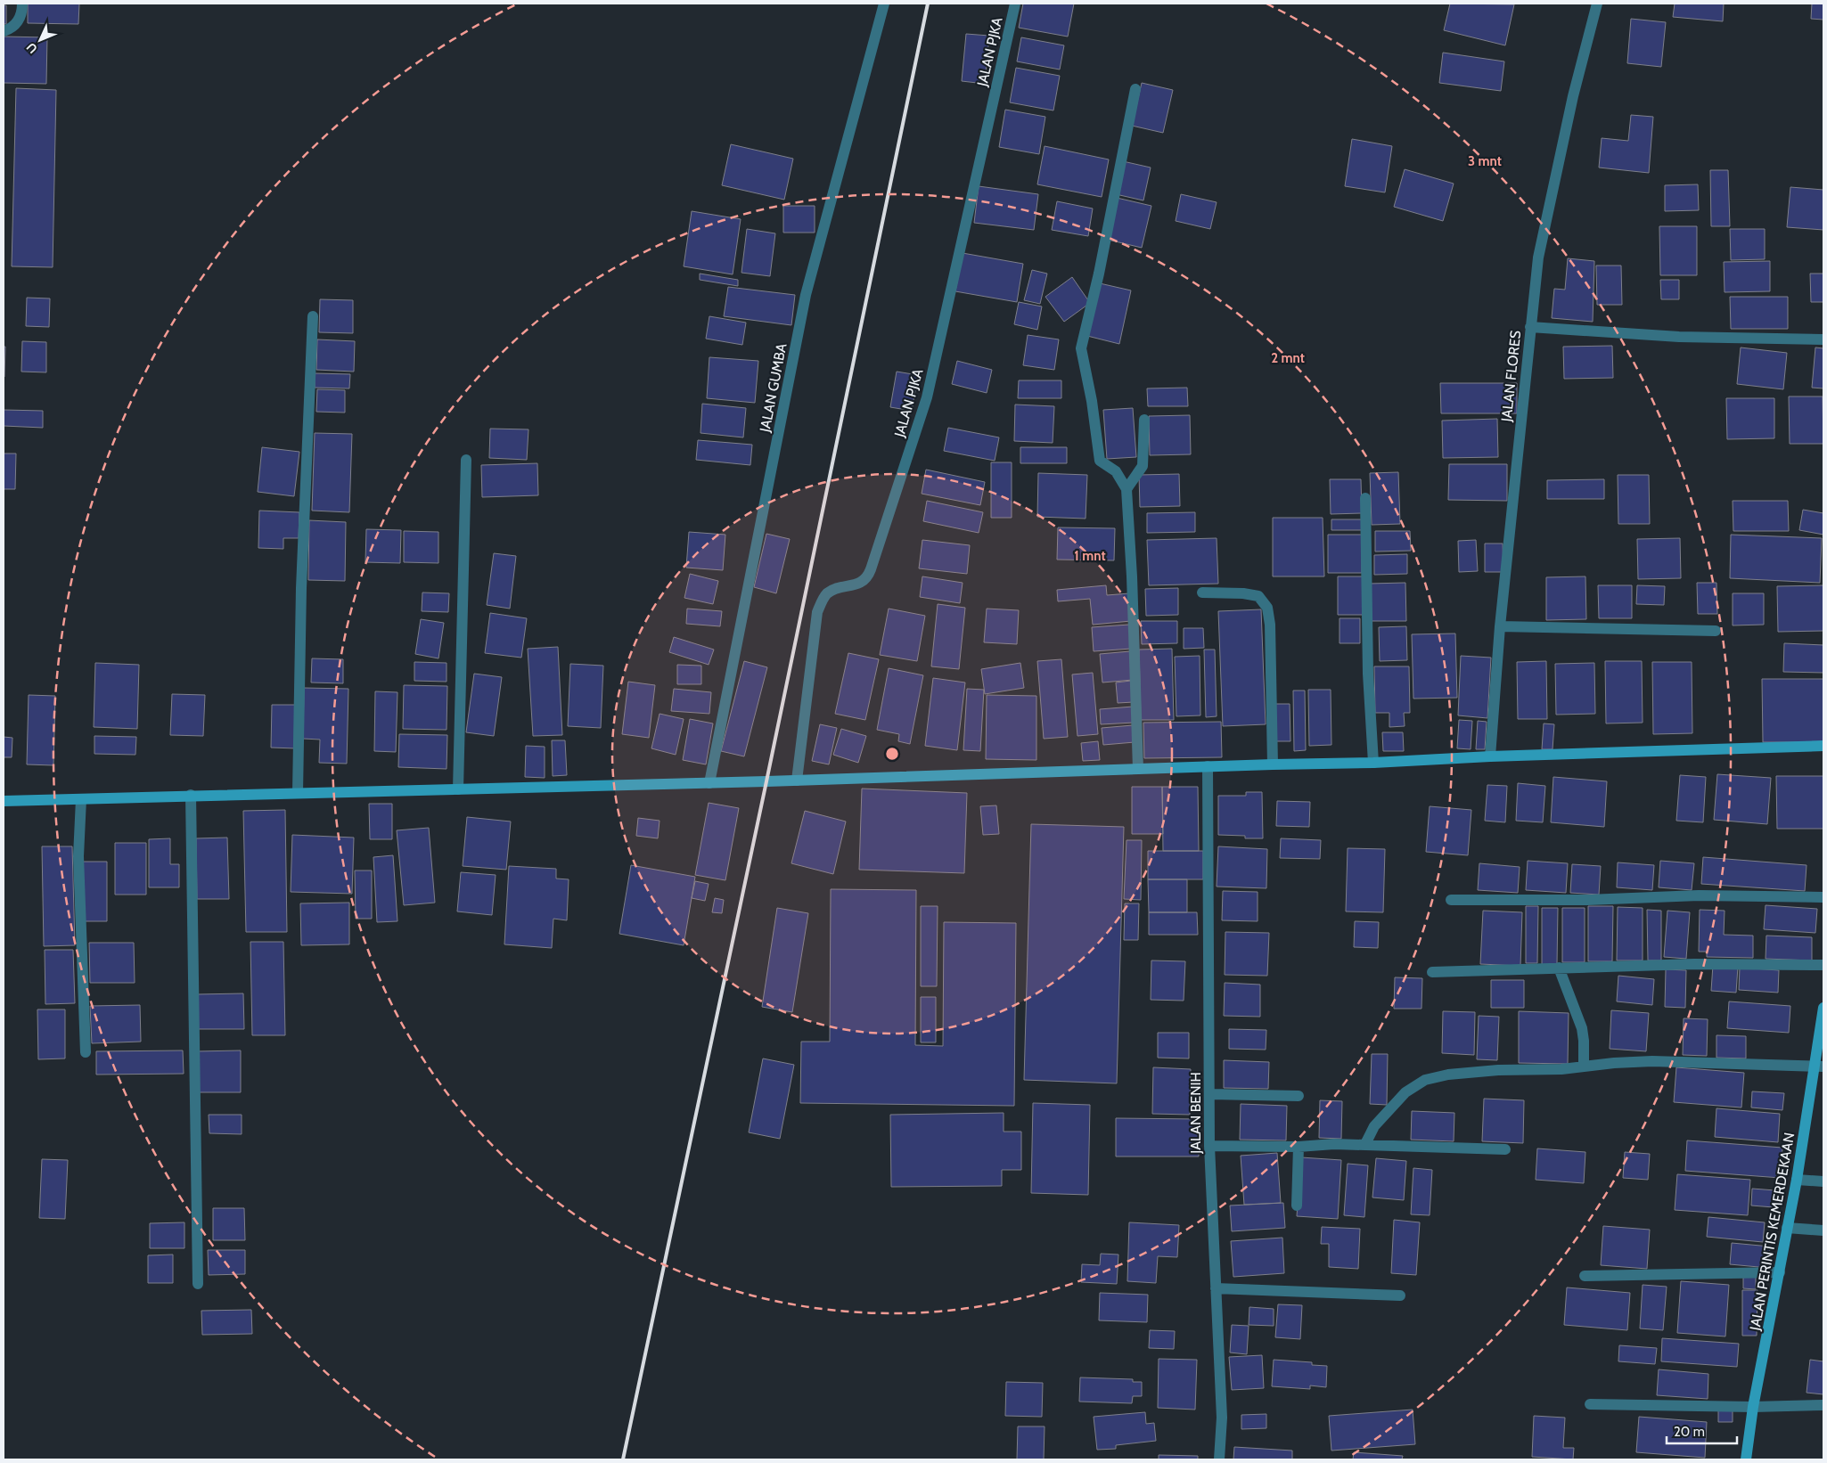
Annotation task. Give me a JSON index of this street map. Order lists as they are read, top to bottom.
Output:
{
  "streets": {
    "street": [
      "JALAN PJKA",
      "JALAN FLORES",
      "JALAN GUMBA",
      "JALAN BENIH",
      "JALAN PERINTIS KEMERDEKAAN"
    ]
  },
  "scale_bar": "20 m",
  "north": "bottom left",
  "rings": ["3 mnt", "2 mnt", "1 mnt"]
}
